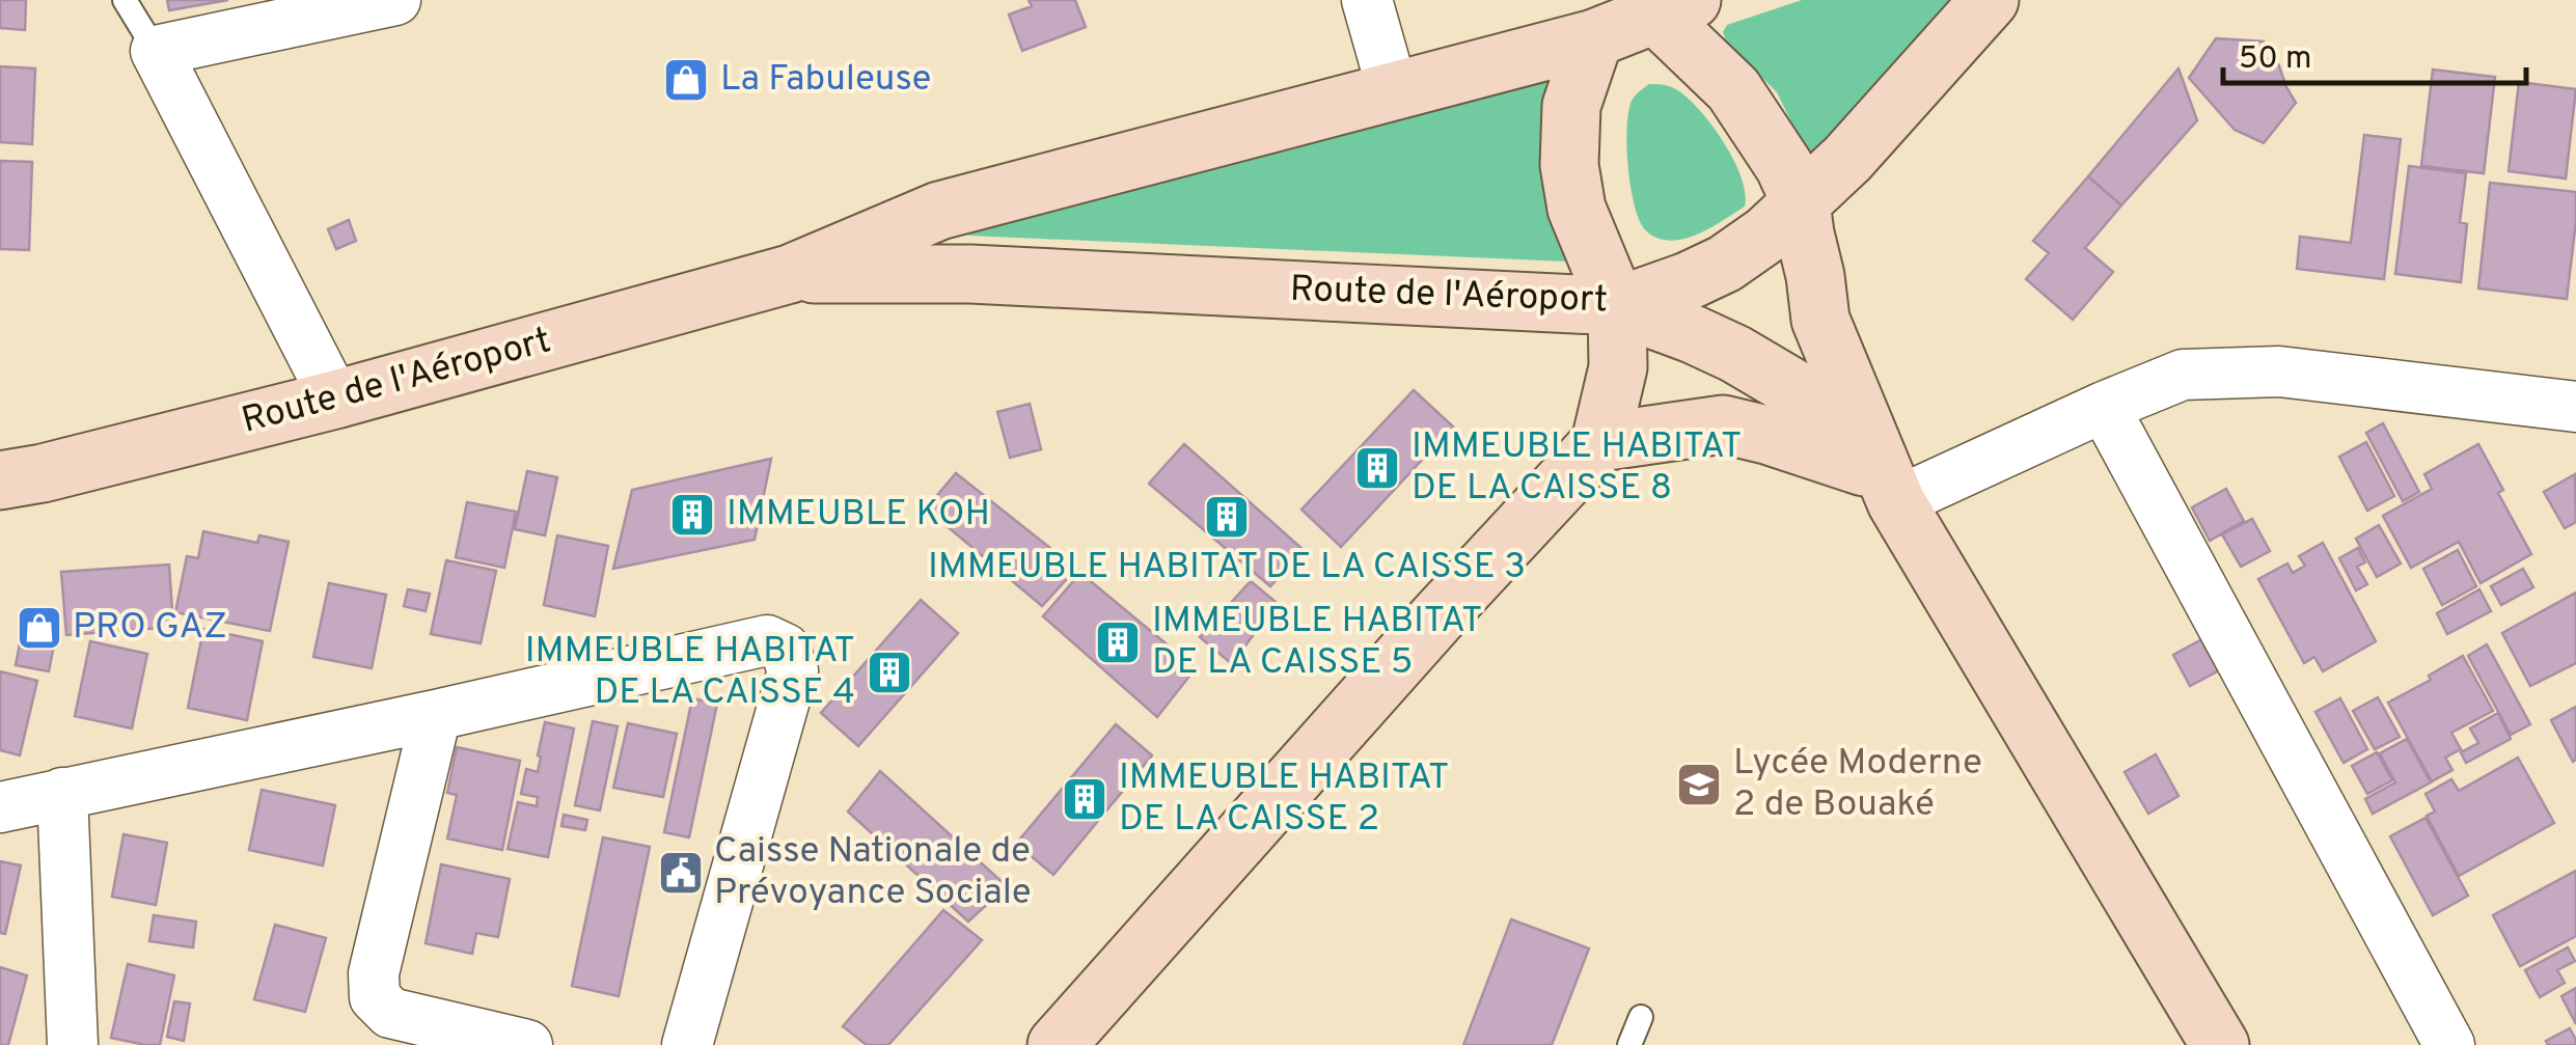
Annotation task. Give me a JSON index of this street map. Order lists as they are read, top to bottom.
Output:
{
  "streets": {
    "main road": ["Route de l'Aéroport"]
  },
  "places": {
    "shop": ["La Fabuleuse", "PRO GAZ"],
    "building": [
      "IMMEUBLE HABITAT DE LA CAISSE 8",
      "IMMEUBLE KOH",
      "IMMEUBLE HABITAT DE LA CAISSE 3",
      "IMMEUBLE HABITAT DE LA CAISSE 5",
      "IMMEUBLE HABITAT DE LA CAISSE 4",
      "IMMEUBLE HABITAT DE LA CAISSE 2"
    ],
    "school or university": ["Lycée Moderne 2 de Bouaké"],
    "public building": ["Caisse Nationale de Prévoyance Sociale"]
  },
  "scale_bar": "50 m"
}
